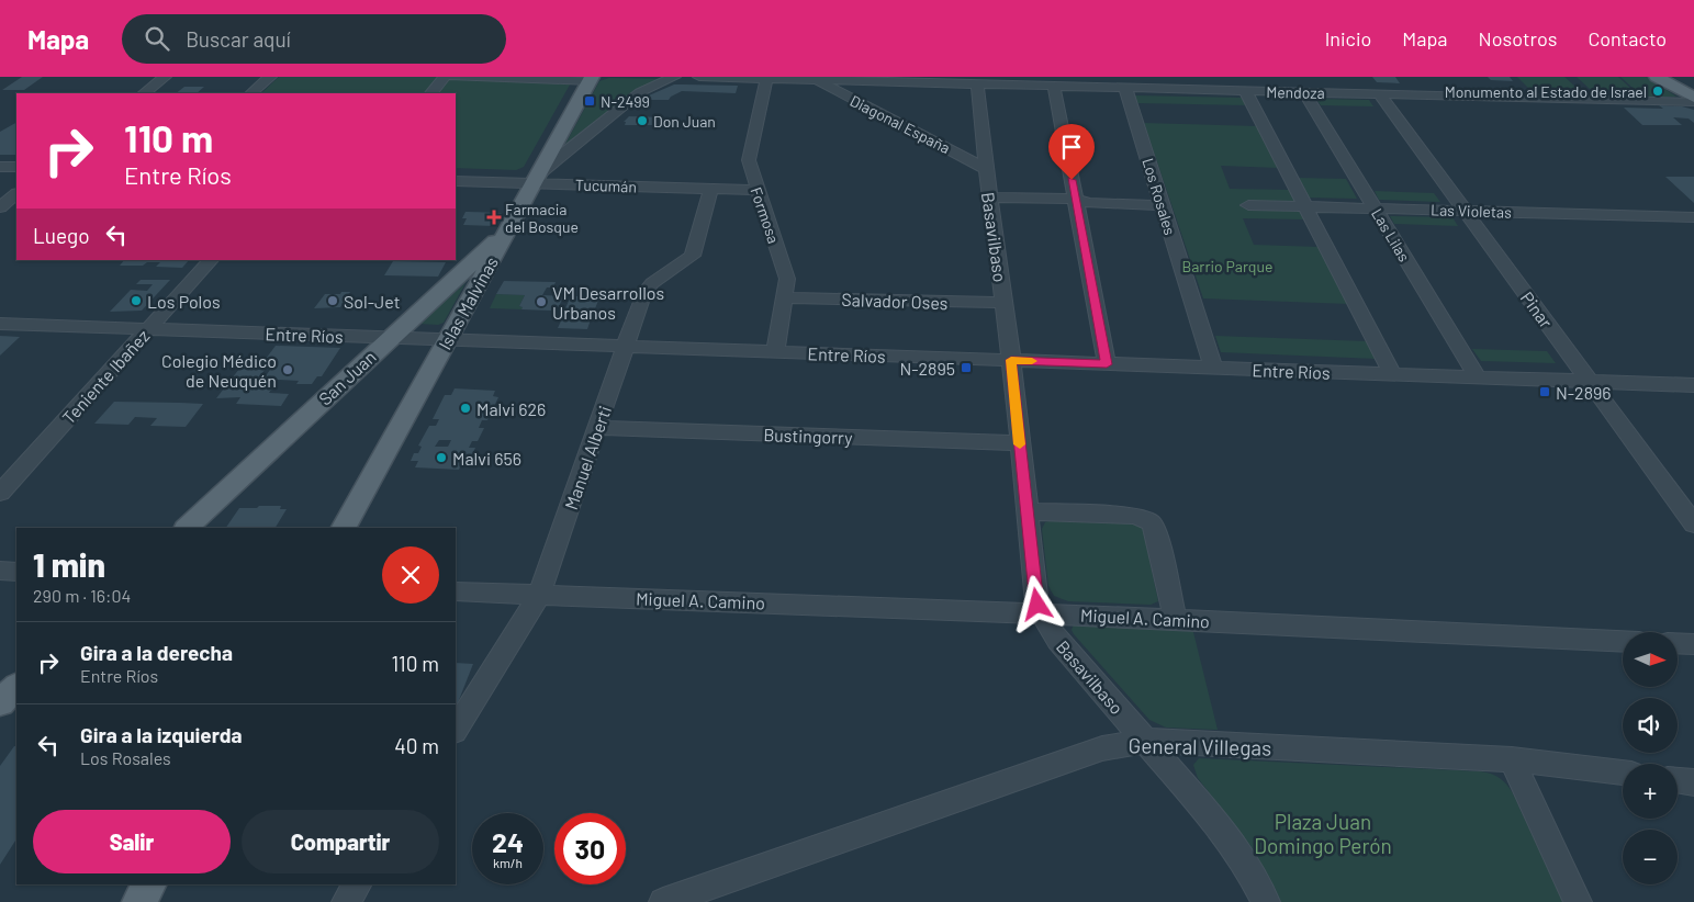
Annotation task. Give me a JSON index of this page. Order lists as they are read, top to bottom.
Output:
{
  "streets": {
    "main road": ["Islas Malvinas", "San Juan"],
    "street": [
      "Mendoza",
      "Diagonal España",
      "Tucumán",
      "Los Rosales",
      "Las Violetas",
      "Formosa",
      "Las Lilas",
      "Basavilbaso",
      "Salvador Oses",
      "Pinar",
      "Entre Ríos",
      "Teniente Ibañez",
      "Bustingorry",
      "Manuel Alberti",
      "Miguel A. Camino",
      "General Villegas"
    ]
  },
  "crossings": [
    ["Mendoza", "Diagonal España"],
    ["Mendoza", "Los Rosales"],
    ["Mendoza", "Formosa"],
    ["Mendoza", "Las Lilas"],
    ["Mendoza", "Basavilbaso"],
    ["Mendoza", "Pinar"],
    ["Diagonal España", "Basavilbaso"],
    ["Tucumán", "Formosa"],
    ["Tucumán", "Islas Malvinas"],
    ["Tucumán", "Manuel Alberti"],
    ["Los Rosales", "Entre Ríos"],
    ["Las Violetas", "Las Lilas"],
    ["Las Violetas", "Pinar"],
    ["Formosa", "Salvador Oses"],
    ["Formosa", "Entre Ríos"],
    ["Las Lilas", "Entre Ríos"],
    ["Basavilbaso", "Salvador Oses"],
    ["Basavilbaso", "Entre Ríos"],
    ["Basavilbaso", "Bustingorry"],
    ["Basavilbaso", "Miguel A. Camino"],
    ["Basavilbaso", "General Villegas"],
    ["Islas Malvinas", "Entre Ríos"],
    ["Islas Malvinas", "San Juan"],
    ["Pinar", "Entre Ríos"],
    ["Entre Ríos", "Teniente Ibañez"],
    ["Entre Ríos", "San Juan"],
    ["Entre Ríos", "Manuel Alberti"],
    ["Bustingorry", "Manuel Alberti"],
    ["Manuel Alberti", "Miguel A. Camino"]
  ],
  "parks": ["Barrio Parque", "Plaza Juan Domingo Perón"],
  "places": {
    "other": [
      "Monumento al Estado de Israel",
      "Don Juan",
      "Los Polos",
      "Sol-Jet",
      "VM Desarrollos Urbanos",
      "Colegio Médico de Neuquén",
      "Malvi 626",
      "Malvi 656"
    ],
    "transit": ["N-2499", "N-2895", "N-2896"],
    "health": ["Farmacia del Bosque"]
  },
  "north": "right",
  "page": {
    "header": "Mapa",
    "search": "Buscar aquí",
    "nav": [
      "Inicio",
      "Mapa",
      "Nosotros",
      "Contacto"
    ],
    "turn": ["110 m", "Entre Ríos"],
    "then": "Luego",
    "heading": ["1 min", "290 m · 16:04"],
    "list": [
      {
        "name": "Gira a la derecha",
        "note": "Entre Ríos",
        "value": "110 m"
      },
      {
        "name": "Gira a la izquierda",
        "note": "Los Rosales",
        "value": "40 m"
      }
    ],
    "map_buttons": ["+", "−"],
    "buttons": ["Salir", "Compartir"],
    "speed": "24 km/h",
    "limit": "30"
  }
}
